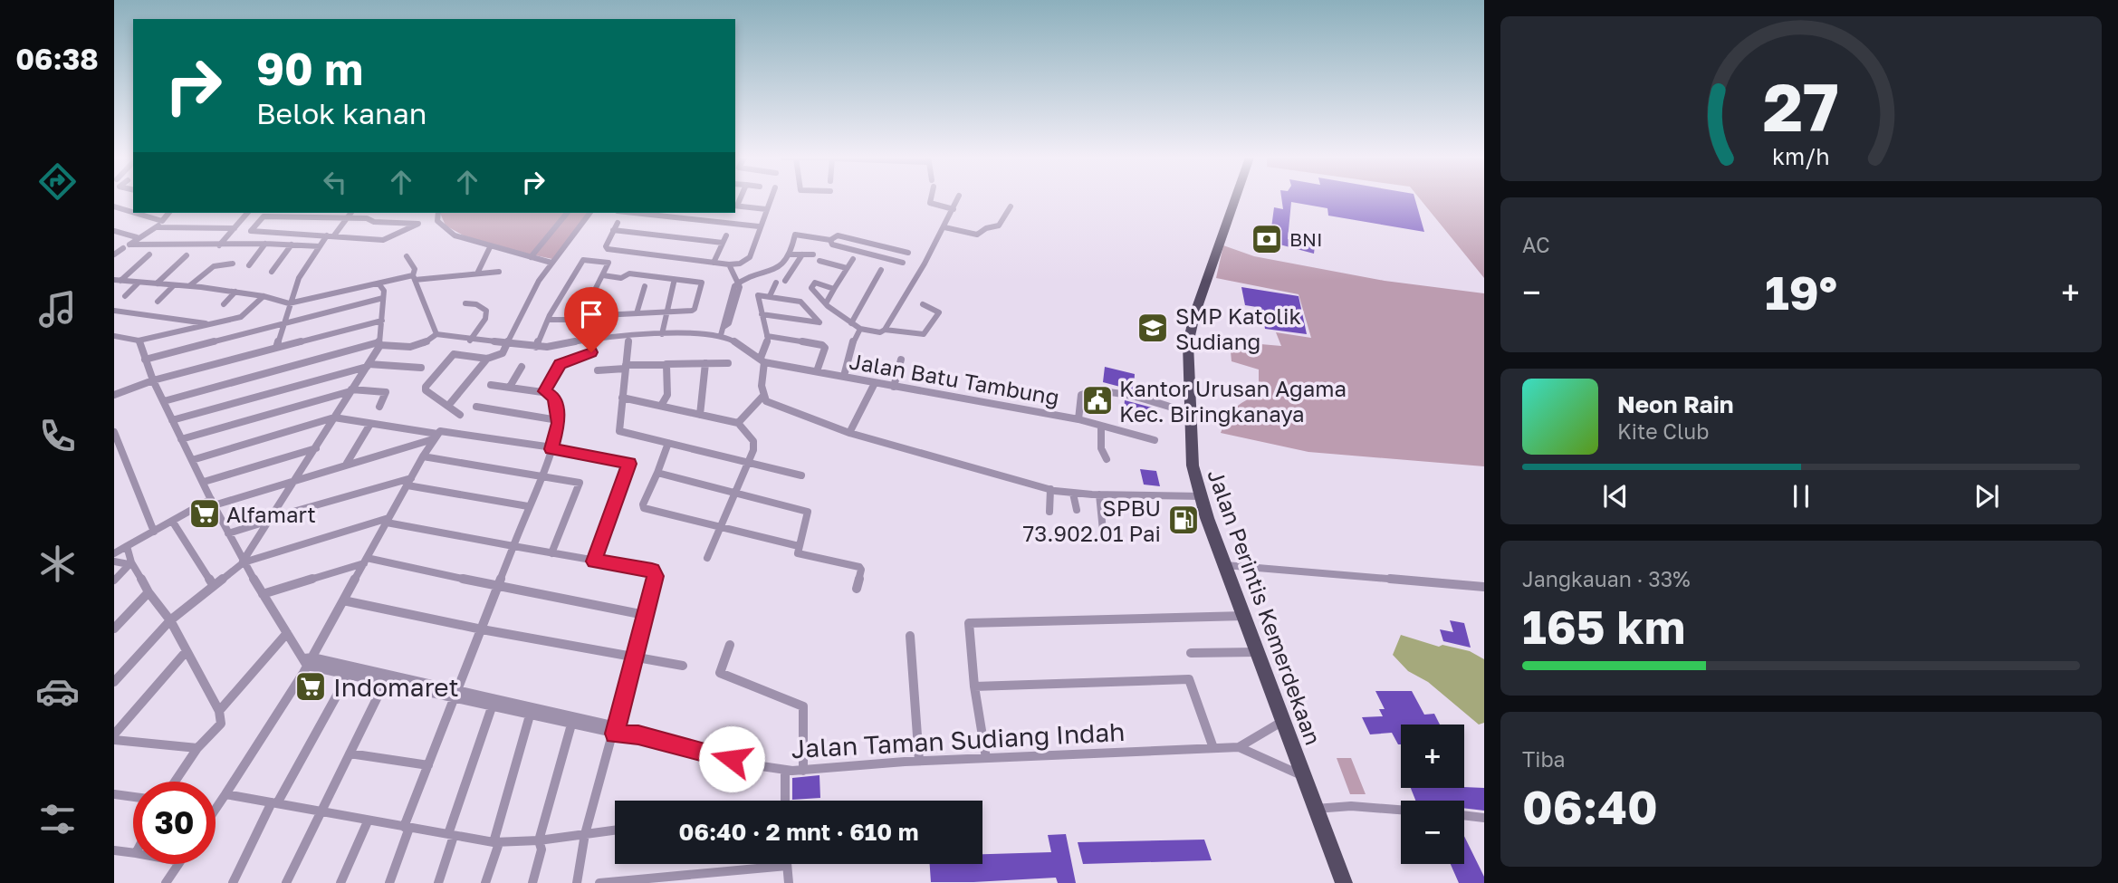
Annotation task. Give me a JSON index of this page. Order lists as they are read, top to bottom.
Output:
{
  "streets": {
    "highway": ["Jalan Perintis Kemerdekaan"],
    "street": ["Jalan Batu Tambung", "Jalan Taman Sudiang Indah"]
  },
  "crossings": [
    ["Jalan Batu Tambung", "Jalan Perintis Kemerdekaan"],
    ["Jalan Perintis Kemerdekaan", "Jalan Taman Sudiang Indah"]
  ],
  "places": {
    "bank": ["BNI"],
    "school or university": ["SMP Katolik Sudiang"],
    "public building": ["Kantor Urusan Agama Kec. Biringkanaya"],
    "supermarket": ["Alfamart", "Indomaret"],
    "fuel station": ["SPBU 73.902.01 Pai"]
  },
  "page": {
    "tabs": "06:38",
    "turn": ["90 m", "Belok kanan"],
    "tile": [
      "AC",
      ["Jangkauan · 33%", "165 km"],
      ["Tiba", "06:40"]
    ],
    "heat": ["−", "19°", "+"],
    "song": ["Neon Rain", "Kite Club"],
    "map_buttons": ["+", "−"],
    "limit": "30",
    "trip": "06:40 · 2 mnt · 610 m",
    "gauge": ["27", "km/h"]
  }
}
